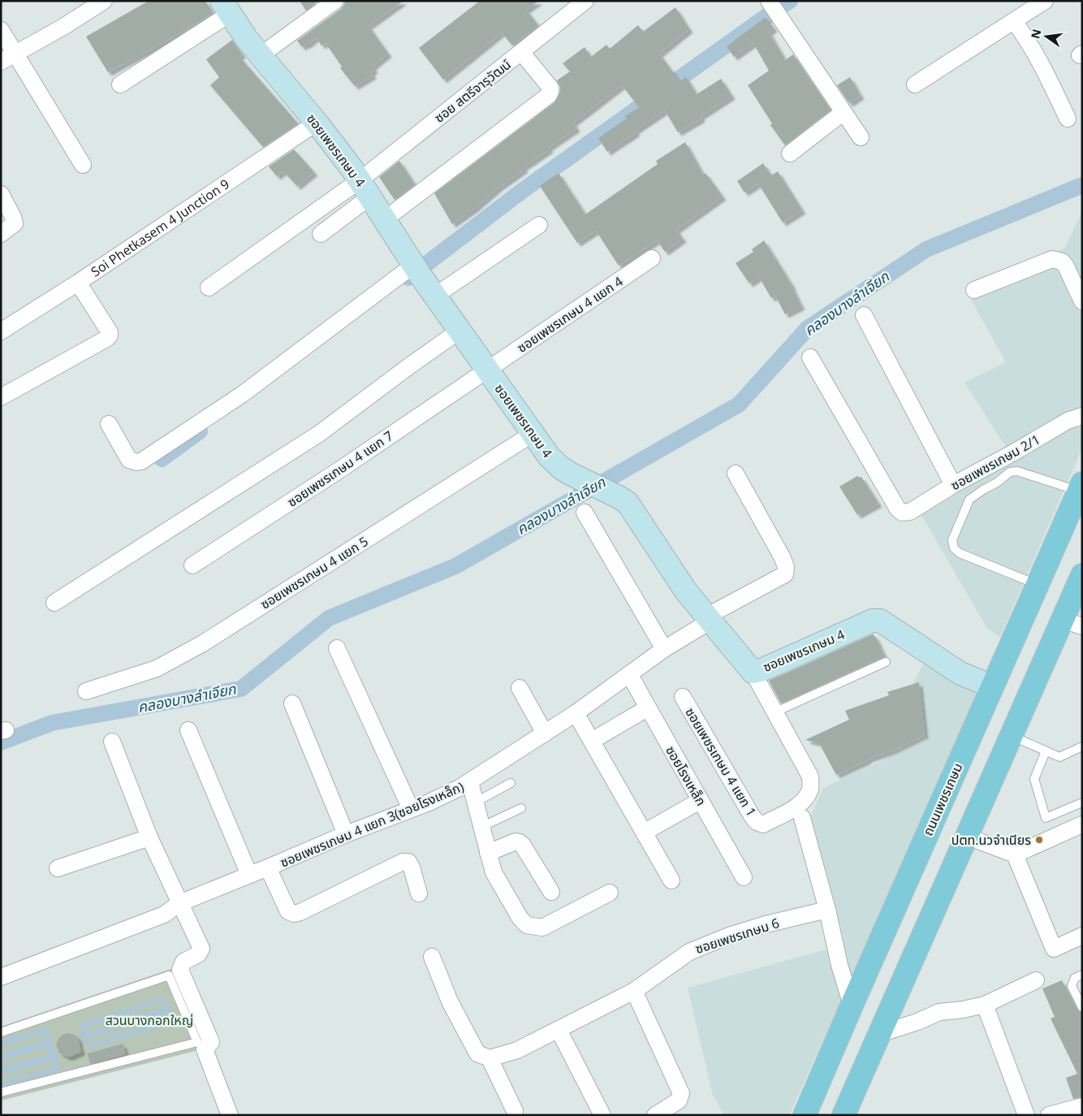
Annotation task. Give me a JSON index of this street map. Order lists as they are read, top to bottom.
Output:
{
  "streets": {
    "main road": ["ถนนเพชรเกษม"],
    "street": [
      "ซอย สตรีจารุวัฒน์",
      "ซอยเพชรเกษม 4",
      "Soi Phetkasem 4 Junction 9",
      "ซอยเพชรเกษม 4 แยก 4",
      "ซอยเพชรเกษม 2/1",
      "ซอยเพชรเกษม 4 แยก 7",
      "ซอยเพชรเกษม 4 แยก 5",
      "ซอยเพชรเกษม 4 แยก 1",
      "ซอยโรงเหล็ก",
      "ซอยเพชรเกษม 4 แยก 3(ซอยโรงเหล็ก)",
      "ซอยเพชรเกษม 6"
    ]
  },
  "crossings": [
    ["ซอย สตรีจารุวัฒน์", "ซอยเพชรเกษม 4"],
    ["ซอยเพชรเกษม 4", "Soi Phetkasem 4 Junction 9"],
    ["ซอยเพชรเกษม 4", "ซอยเพชรเกษม 4 แยก 4"],
    ["ซอยเพชรเกษม 4", "ซอยเพชรเกษม 4 แยก 7"],
    ["ซอยเพชรเกษม 4", "ซอยเพชรเกษม 4 แยก 5"],
    ["ซอยเพชรเกษม 4", "ซอยเพชรเกษม 4 แยก 1"],
    ["ซอยเพชรเกษม 4", "ถนนเพชรเกษม"],
    ["ซอยเพชรเกษม 4", "ซอยเพชรเกษม 4 แยก 3(ซอยโรงเหล็ก)"],
    ["ซอยเพชรเกษม 4 แยก 4", "ซอยเพชรเกษม 4 แยก 7"],
    ["ซอยโรงเหล็ก", "ซอยเพชรเกษม 4 แยก 3(ซอยโรงเหล็ก)"]
  ],
  "water": ["คลองบางลำเจียก"],
  "parks": ["สวนบางกอกใหญ่"],
  "places": ["ปตท.นวจำเนียร"],
  "north": "left"
}
